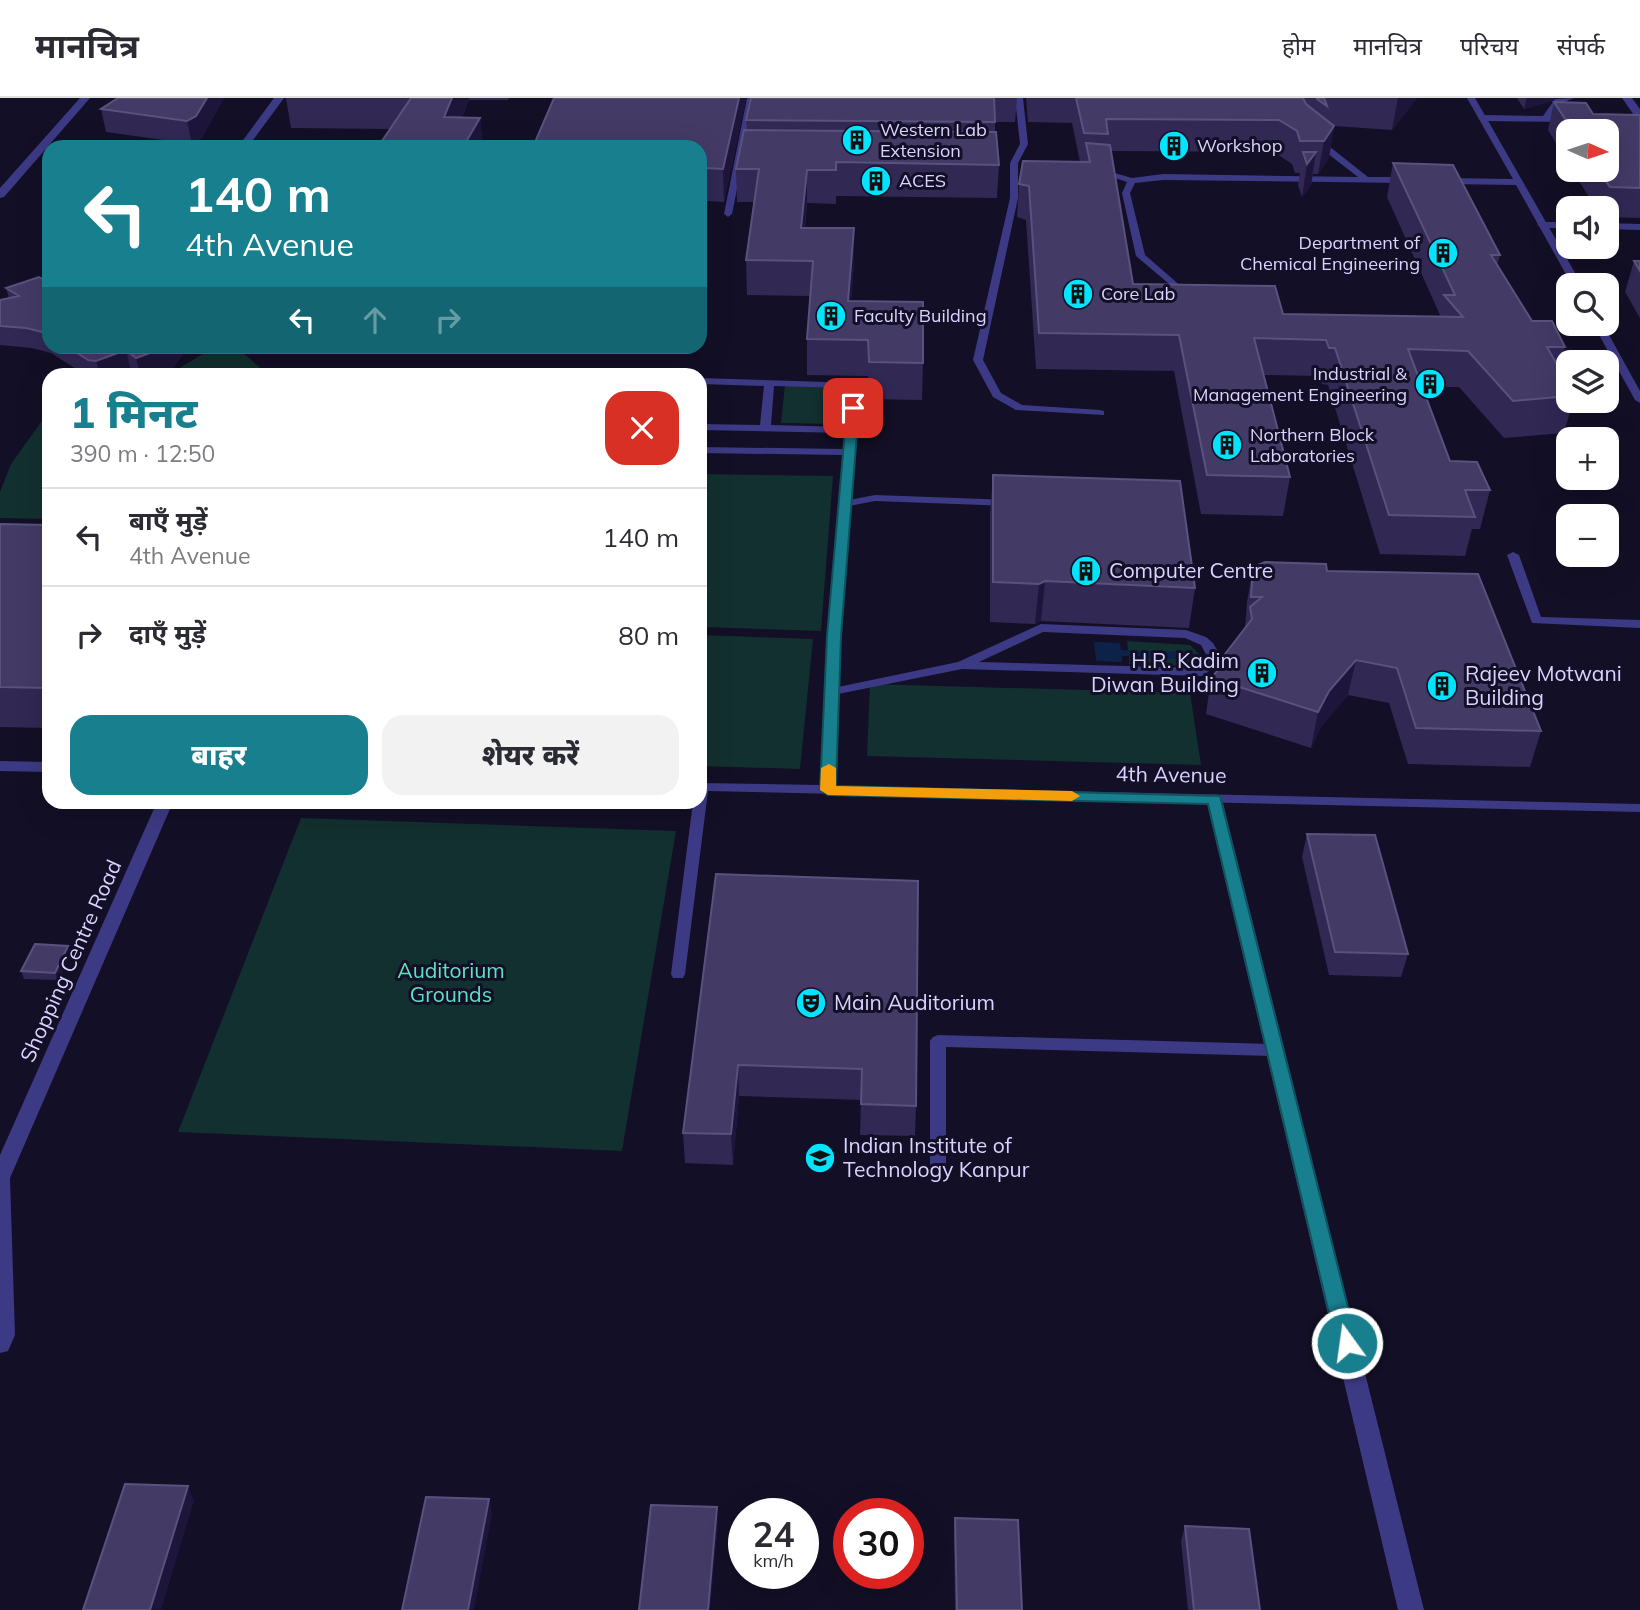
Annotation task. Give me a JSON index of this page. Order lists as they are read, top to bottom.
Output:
{
  "streets": {
    "street": ["Shopping Centre Road"],
    "lane": ["4th Avenue"]
  },
  "parks": ["Auditorium Grounds"],
  "places": {
    "building": [
      "Western Lab Extension",
      "Workshop",
      "ACES",
      "Department of Chemical Engineering",
      "Core Lab",
      "Faculty Building",
      "Industrial & Management Engineering",
      "Northern Block Laboratories",
      "Computer Centre",
      "H.R. Kadim Diwan Building",
      "Rajeev Motwani Building"
    ],
    "theatre": ["Main Auditorium"],
    "school or university": ["Indian Institute of Technology Kanpur"]
  },
  "north": "right",
  "page": {
    "header": "मानचित्र",
    "nav": [
      "होम",
      "मानचित्र",
      "परिचय",
      "संपर्क"
    ],
    "map_buttons": ["+", "−"],
    "turn": ["140 m", "4th Avenue"],
    "heading": ["1 मिनट", "390 m · 12:50"],
    "list": [
      {
        "name": "बाएँ मुड़ें",
        "note": "4th Avenue",
        "value": "140 m"
      },
      {
        "name": "दाएँ मुड़ें",
        "value": "80 m"
      }
    ],
    "buttons": ["बाहर", "शेयर करें"],
    "speed": "24 km/h",
    "limit": "30"
  }
}
